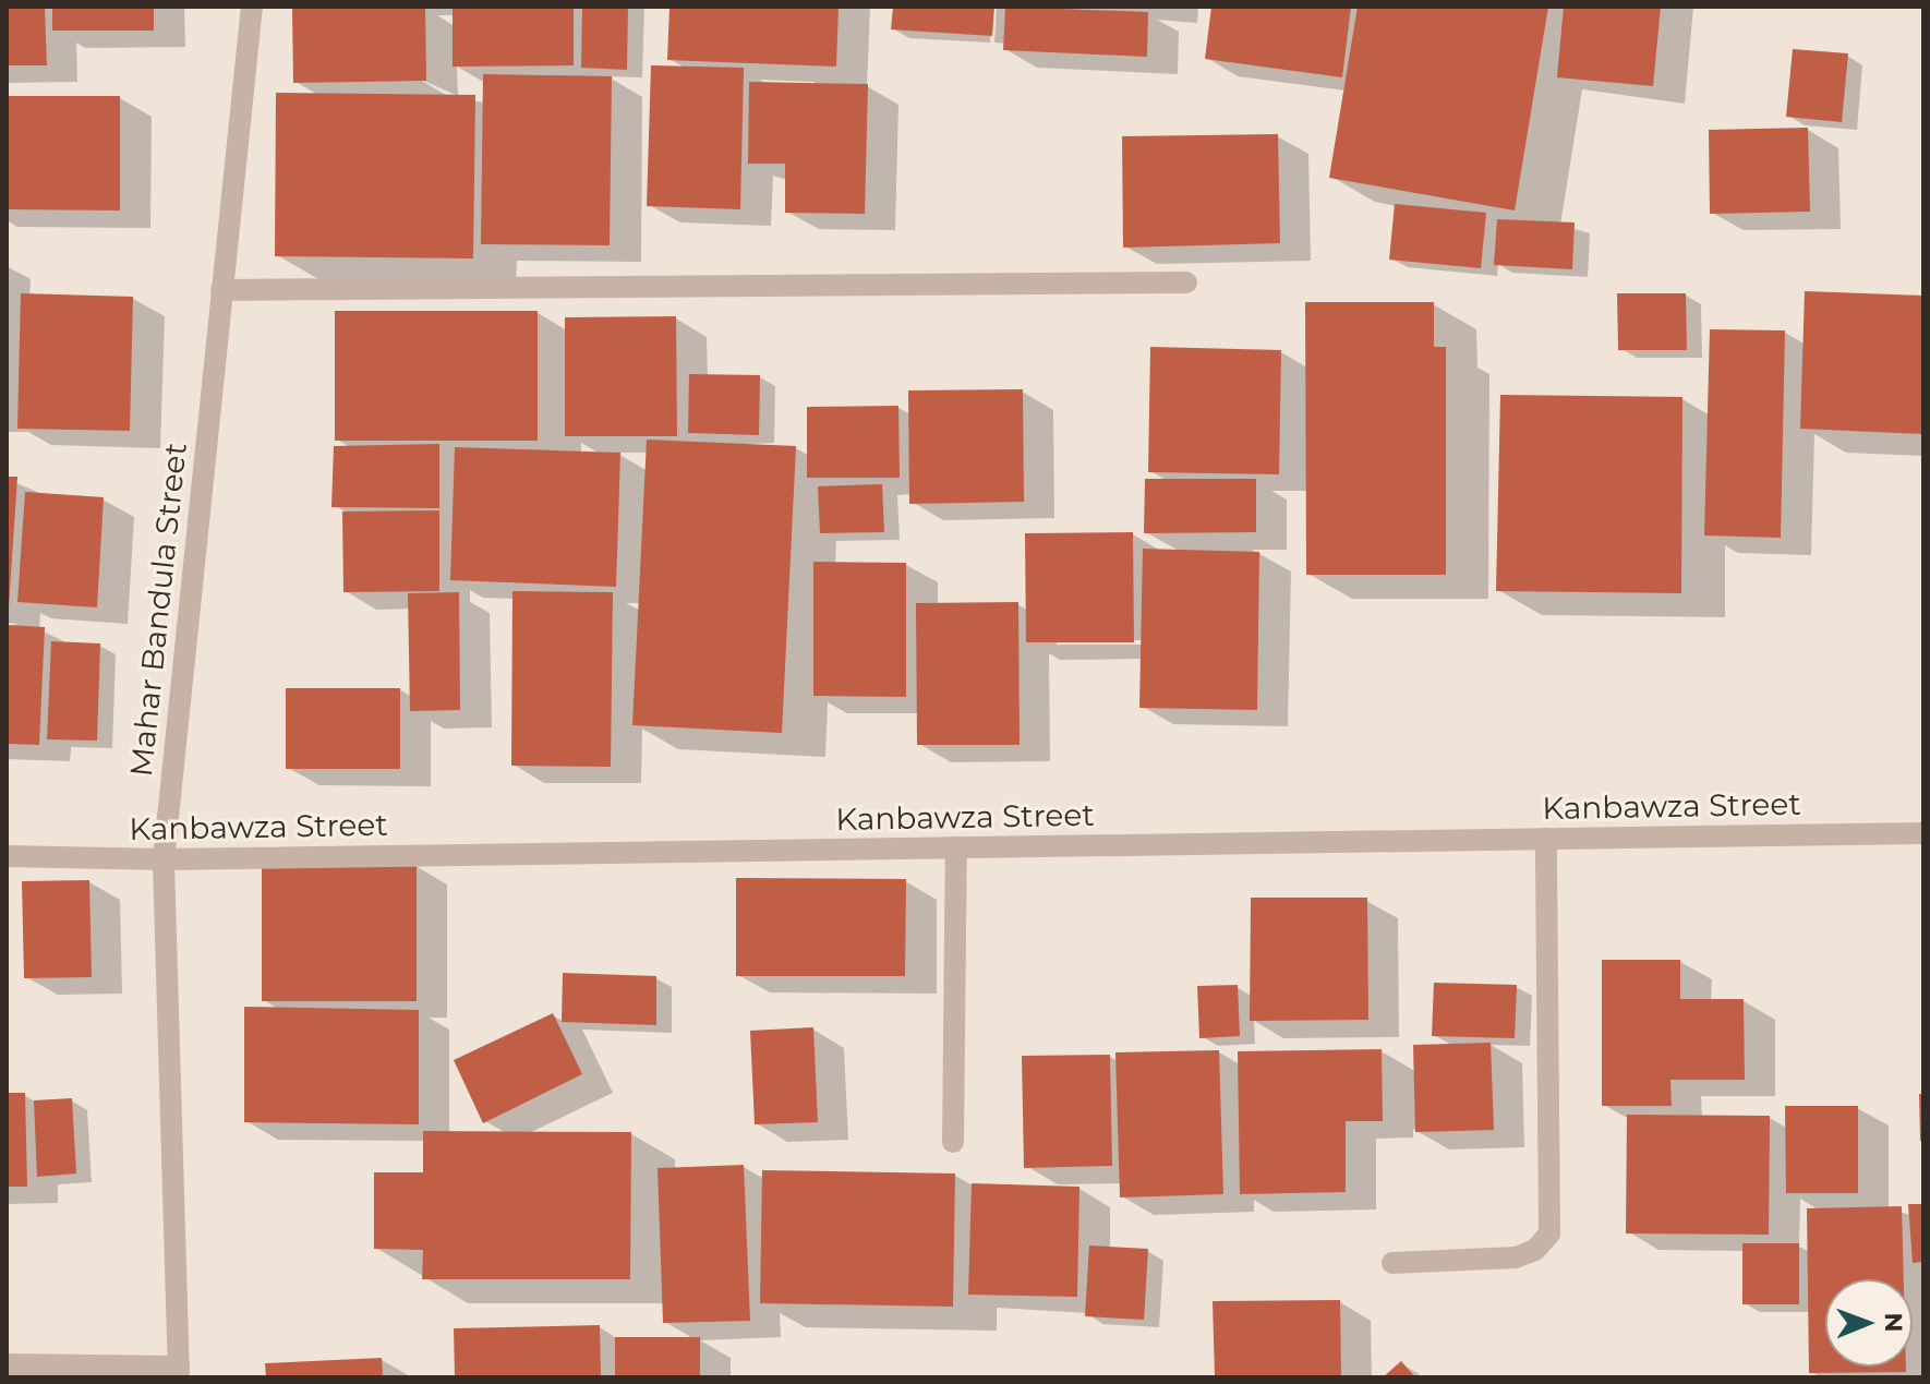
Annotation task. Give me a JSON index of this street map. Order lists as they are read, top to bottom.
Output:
{
  "streets": {
    "street": ["Mahar Bandula Street", "Kanbawza Street"]
  },
  "crossings": [
    ["Mahar Bandula Street", "Kanbawza Street"]
  ],
  "north": "right"
}
